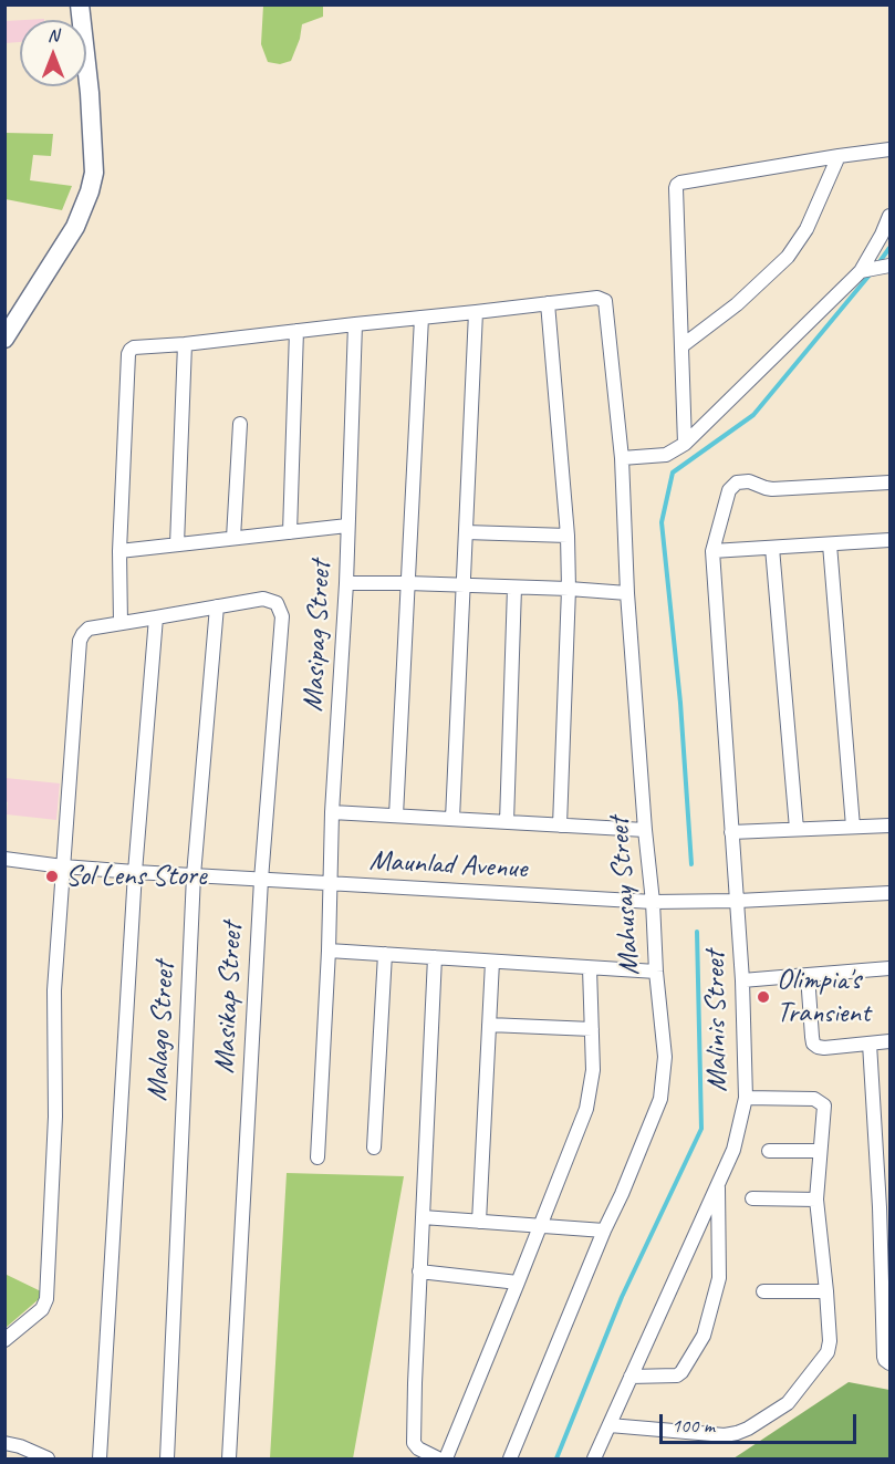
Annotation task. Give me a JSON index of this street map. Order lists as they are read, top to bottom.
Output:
{
  "streets": {
    "street": [
      "Masipag Street",
      "Maunlad Avenue",
      "Mahusay Street",
      "Masikap Street",
      "Malinis Street",
      "Malago Street"
    ]
  },
  "crossings": [
    ["Masipag Street", "Maunlad Avenue"],
    ["Maunlad Avenue", "Mahusay Street"],
    ["Maunlad Avenue", "Masikap Street"],
    ["Maunlad Avenue", "Malinis Street"],
    ["Maunlad Avenue", "Malago Street"],
    ["Masikap Street", "Malago Street"]
  ],
  "places": ["Sol Lens Store", "Olimpia's Transient"],
  "scale_bar": "100 m",
  "north": "top"
}
